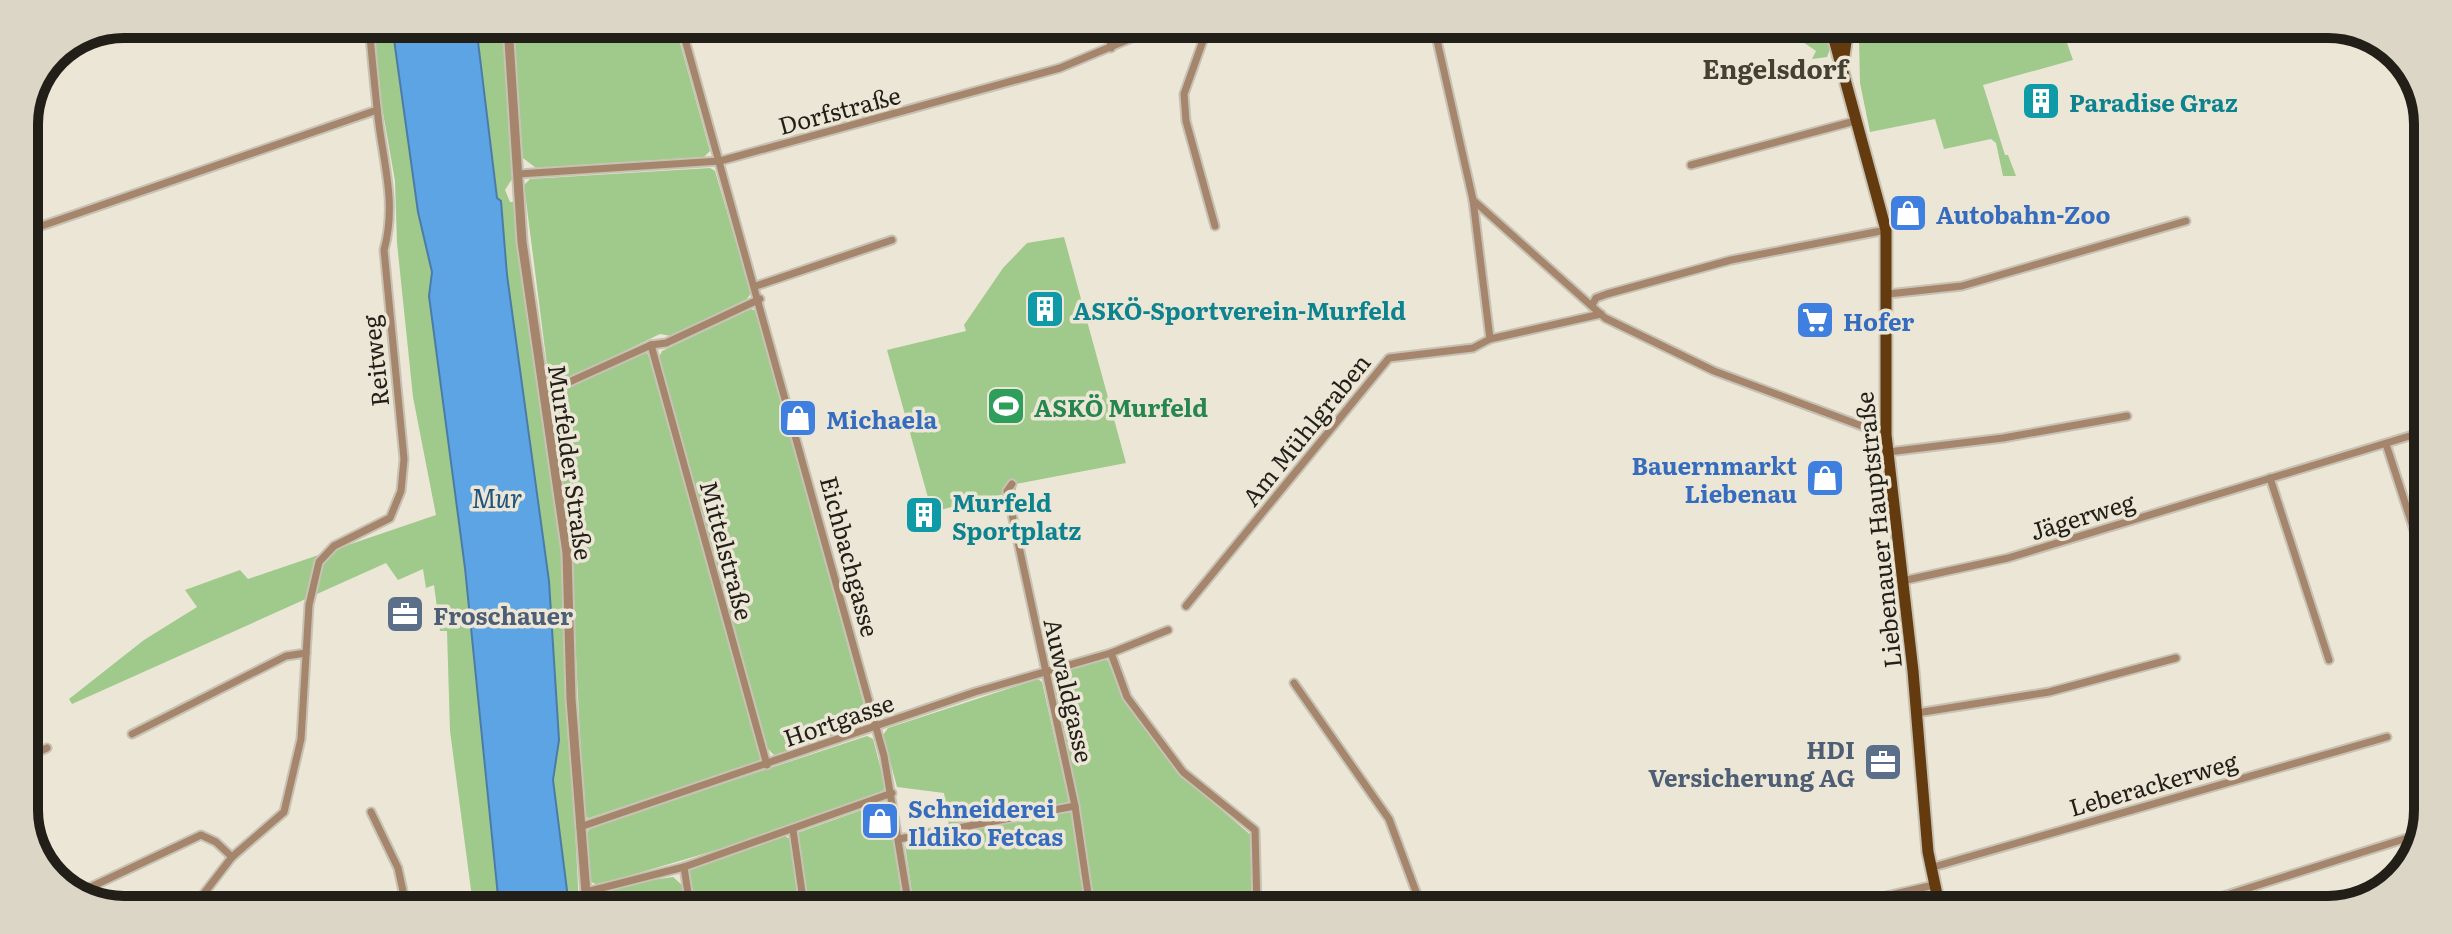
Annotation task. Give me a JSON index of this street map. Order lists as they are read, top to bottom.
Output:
{
  "streets": {
    "main road": ["Liebenauer Hauptstraße"],
    "street": [
      "Dorfstraße",
      "Reitweg",
      "Am Mühlgraben",
      "Murfelder Straße",
      "Jägerweg",
      "Mittelstraße",
      "Eichbachgasse",
      "Auwaldgasse",
      "Hortgasse",
      "Leberackerweg"
    ]
  },
  "crossings": [
    ["Dorfstraße", "Murfelder Straße"],
    ["Dorfstraße", "Eichbachgasse"],
    ["Murfelder Straße", "Hortgasse"],
    ["Jägerweg", "Liebenauer Hauptstraße"],
    ["Liebenauer Hauptstraße", "Leberackerweg"],
    ["Mittelstraße", "Hortgasse"],
    ["Eichbachgasse", "Hortgasse"],
    ["Auwaldgasse", "Hortgasse"]
  ],
  "districts": ["Engelsdorf"],
  "water": ["Mur"],
  "places": {
    "building": ["Paradise Graz", "ASKÖ-Sportverein-Murfeld", "Murfeld Sportplatz"],
    "shop": [
      "Autobahn-Zoo",
      "Michaela",
      "Bauernmarkt Liebenau",
      "Schneiderei Ildiko Fetcas"
    ],
    "supermarket": ["Hofer"],
    "sports": ["ASKÖ Murfeld"],
    "office": ["Froschauer", "HDI Versicherung AG"]
  }
}
